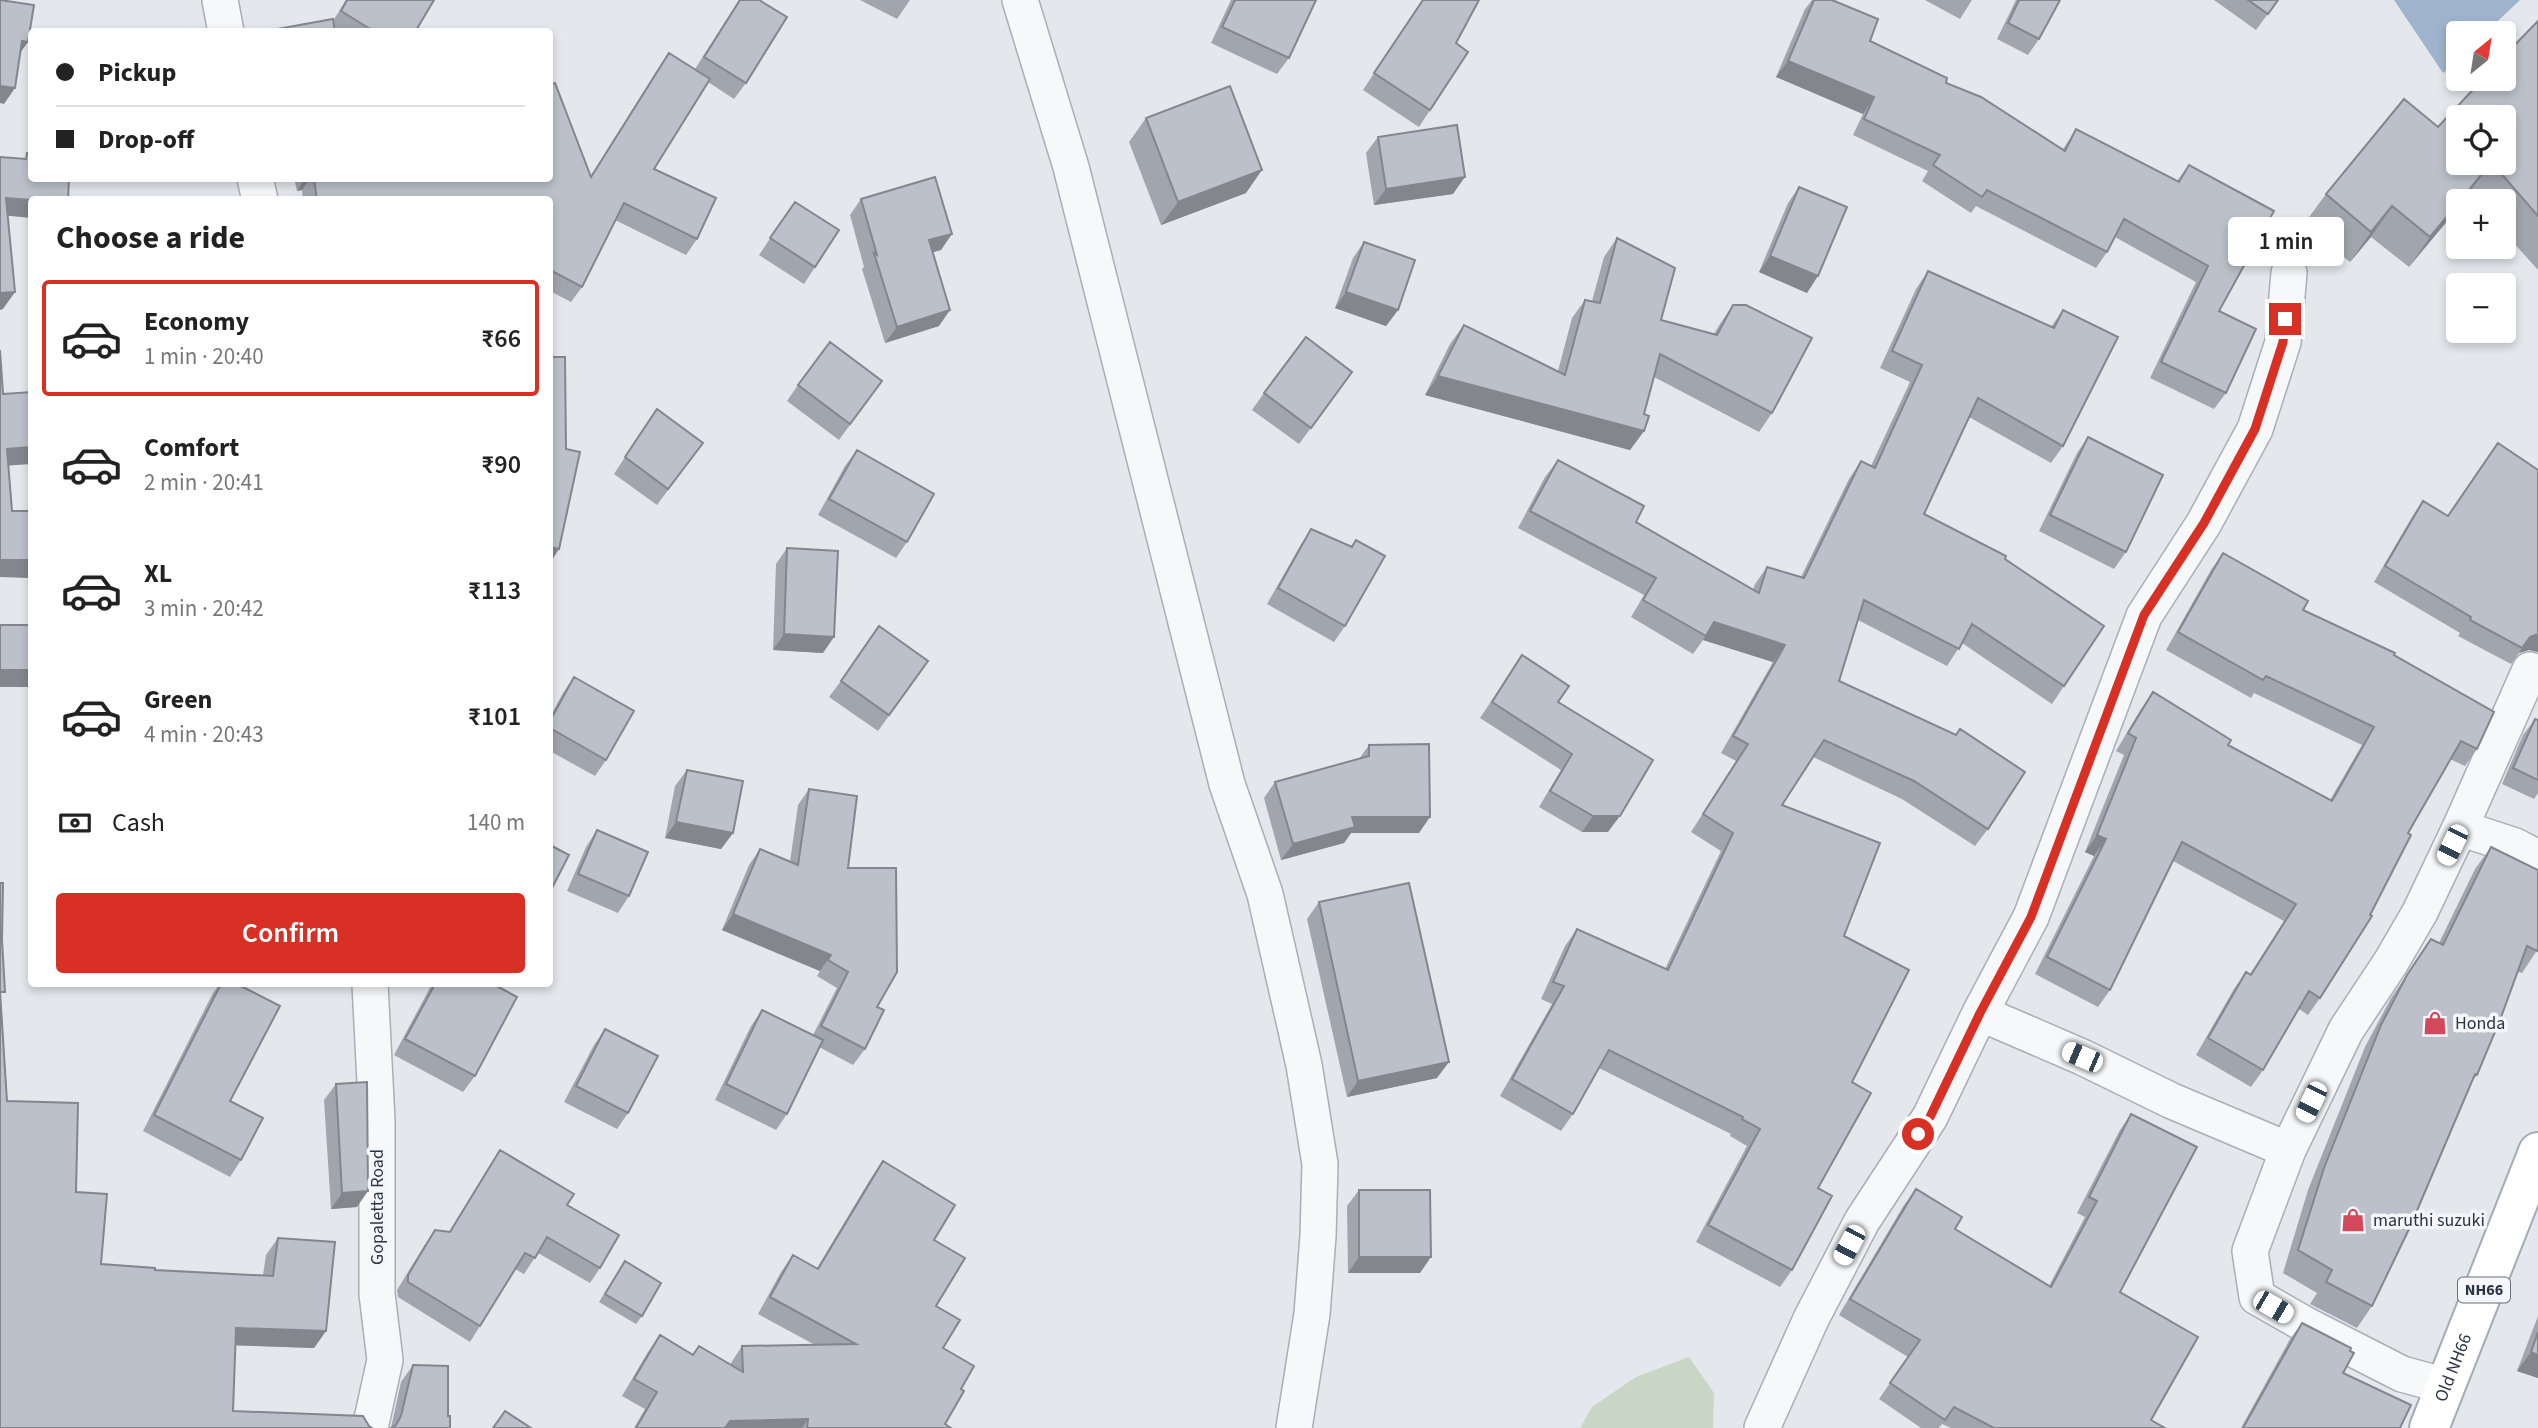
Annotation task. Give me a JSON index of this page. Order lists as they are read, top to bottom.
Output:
{
  "streets": {
    "main road": ["NH66", "Old NH66"],
    "street": ["Gopaletta Road"]
  },
  "places": {
    "shop": ["Honda", "maruthi suzuki"]
  },
  "north": "top right",
  "page": {
    "map_buttons": ["+", "−"],
    "banner": ["Pickup", "Drop-off"],
    "heading": "Choose a ride",
    "bubble": "1 min",
    "list": [
      {
        "name": "Economy",
        "note": "1 min · 20:40",
        "value": "₹66"
      },
      {
        "name": "Comfort",
        "note": "2 min · 20:41",
        "value": "₹90"
      },
      {
        "name": "XL",
        "note": "3 min · 20:42",
        "value": "₹113"
      },
      {
        "name": "Green",
        "note": "4 min · 20:43",
        "value": "₹101"
      }
    ],
    "pay": ["Cash", "140 m"],
    "buttons": "Confirm"
  }
}
